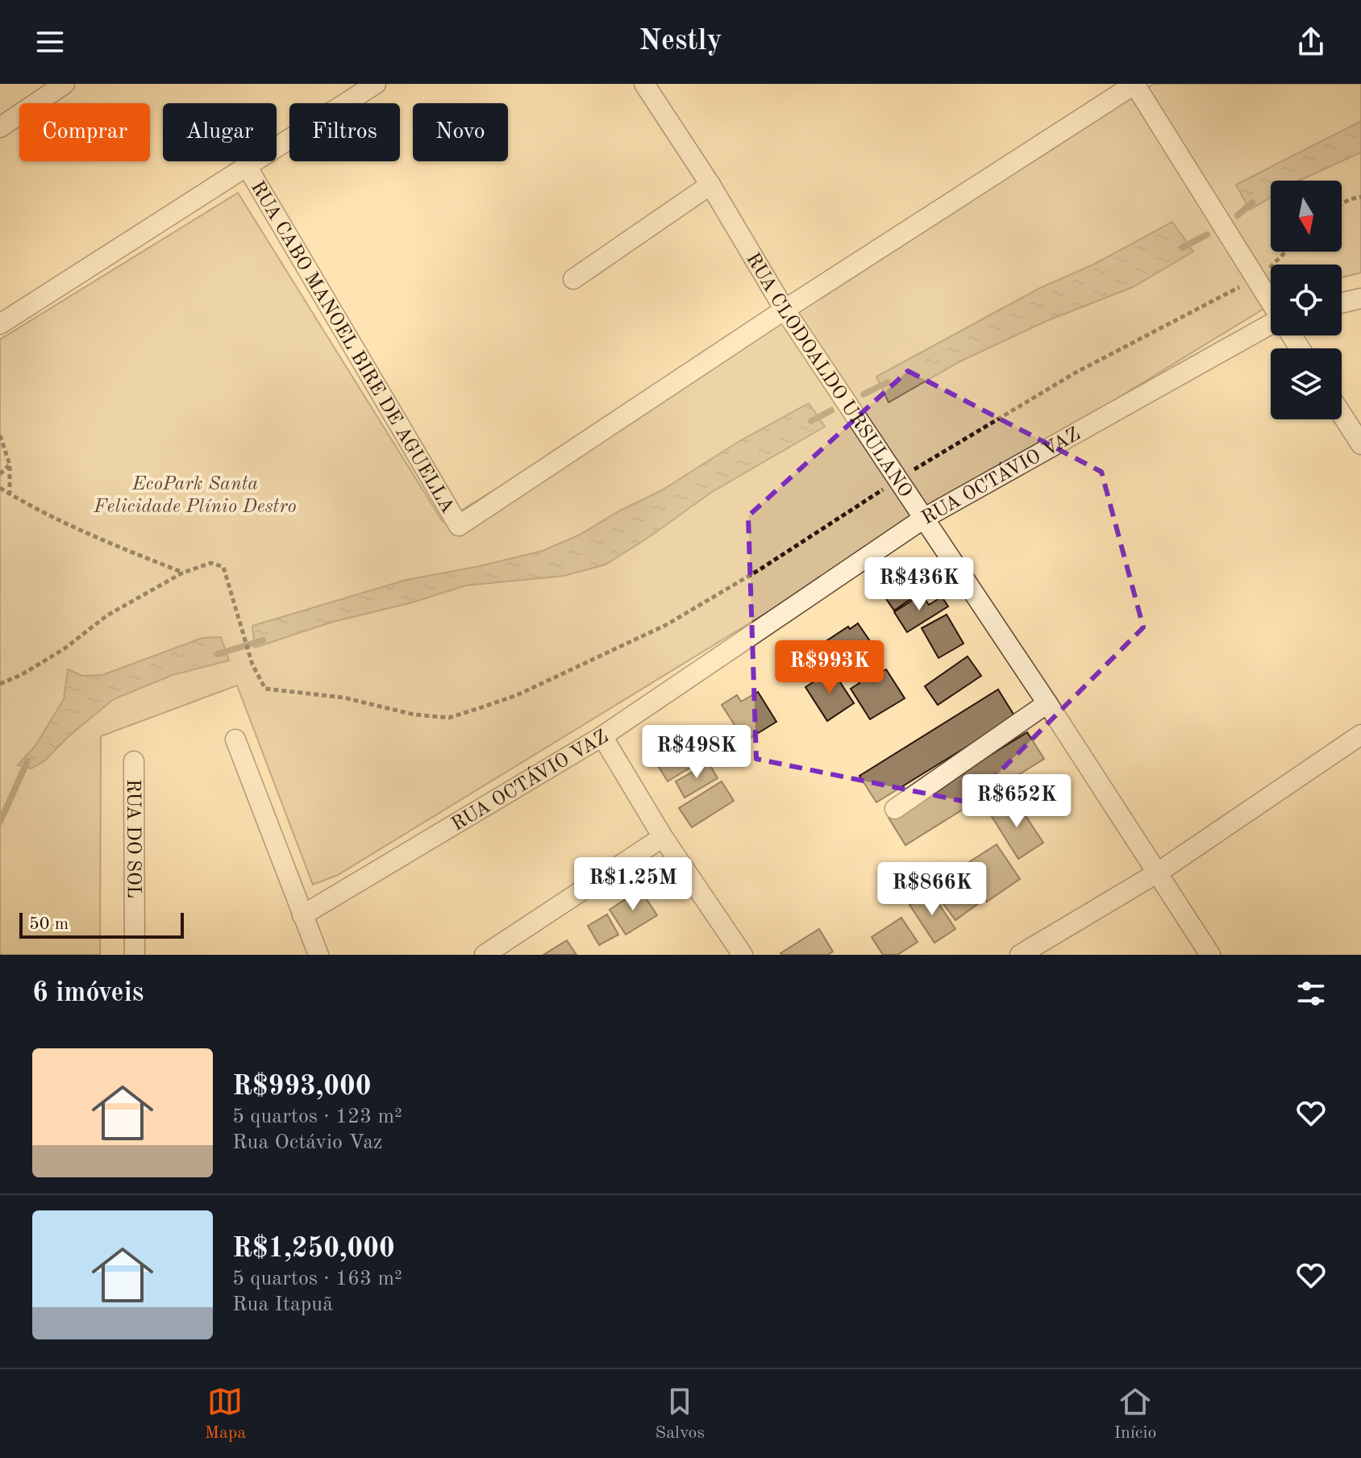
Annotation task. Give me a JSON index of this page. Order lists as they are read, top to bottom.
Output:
{
  "streets": {
    "street": [
      "RUA CABO MANOEL BIRE DE AGUELLA",
      "RUA CLODOALDO URSULANO",
      "RUA OCTÁVIO VAZ",
      "RUA DO SOL"
    ]
  },
  "crossings": [
    ["RUA CABO MANOEL BIRE DE AGUELLA", "RUA CLODOALDO URSULANO"],
    ["RUA CLODOALDO URSULANO", "RUA OCTÁVIO VAZ"]
  ],
  "parks": ["EcoPark Santa Felicidade Plínio Destro"],
  "scale_bar": "50 m",
  "north": "bottom",
  "page": {
    "header": "Nestly",
    "chip": [
      "Comprar",
      "Alugar",
      "Filtros",
      "Novo"
    ],
    "price": [
      "R$436K",
      "R$993K",
      "R$498K",
      "R$652K",
      "R$1.25M",
      "R$866K"
    ],
    "scale": "50 m",
    "heading": "6 imóveis",
    "list": [
      {
        "name": "R$993,000",
        "note": "5 quartos · 123 m² · Rua Octávio Vaz"
      },
      {
        "name": "R$1,250,000",
        "note": "5 quartos · 163 m² · Rua Itapuã"
      }
    ],
    "tabs": ["Mapa", "Salvos", "Início"]
  }
}
